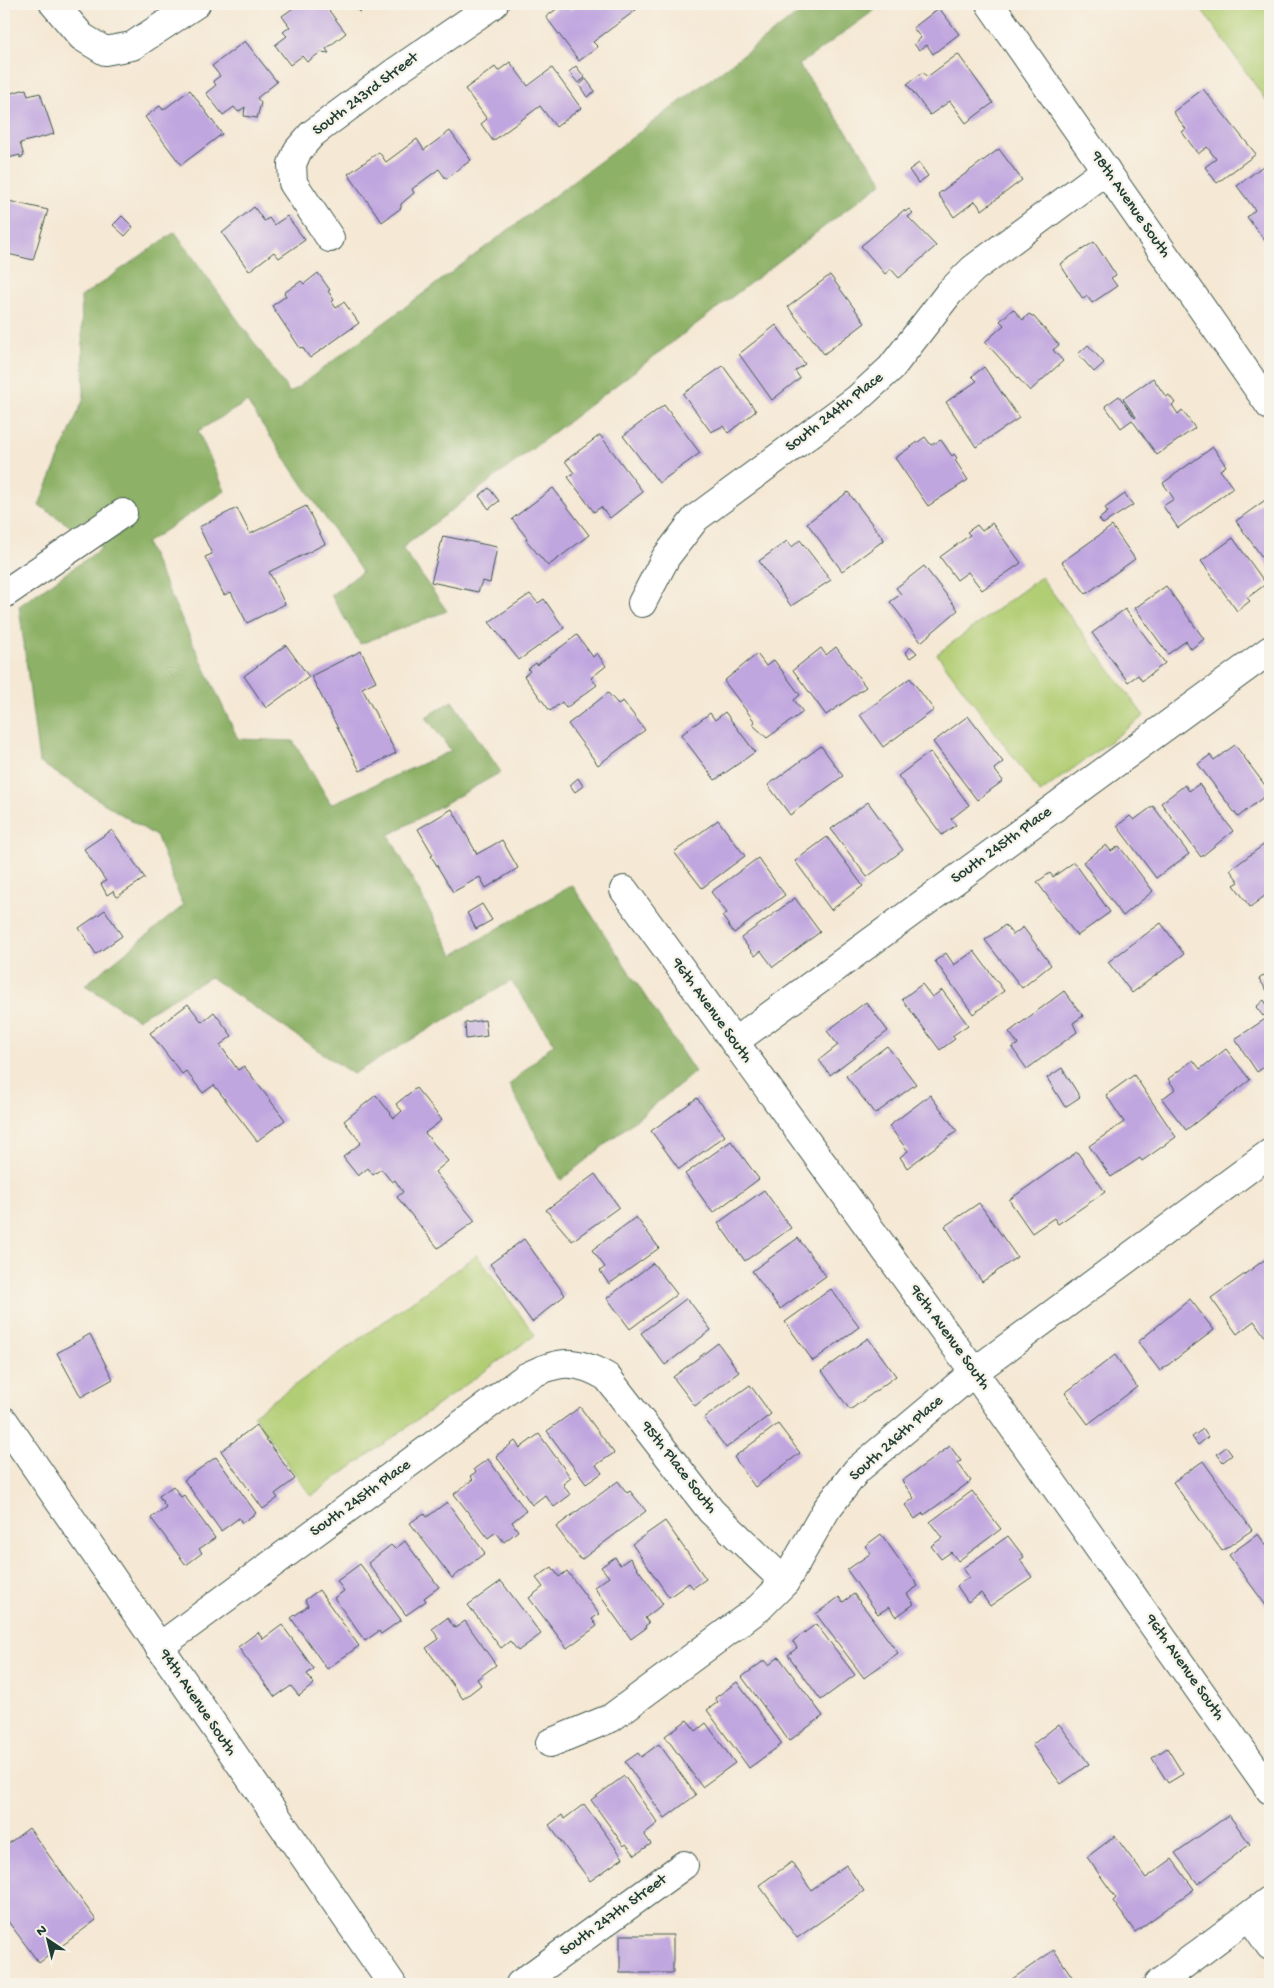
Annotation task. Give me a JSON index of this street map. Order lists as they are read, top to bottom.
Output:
{
  "streets": {
    "street": [
      "South 243rd Street",
      "98th Avenue South",
      "South 244th Place",
      "South 245th Place",
      "96th Avenue South",
      "South 246th Place",
      "95th Place South",
      "94th Avenue South",
      "South 247th Street"
    ]
  },
  "crossings": [
    ["98th Avenue South", "South 244th Place"],
    ["South 245th Place", "96th Avenue South"],
    ["South 245th Place", "95th Place South"],
    ["South 245th Place", "94th Avenue South"],
    ["96th Avenue South", "South 246th Place"],
    ["South 246th Place", "95th Place South"]
  ],
  "north": "top left"
}
